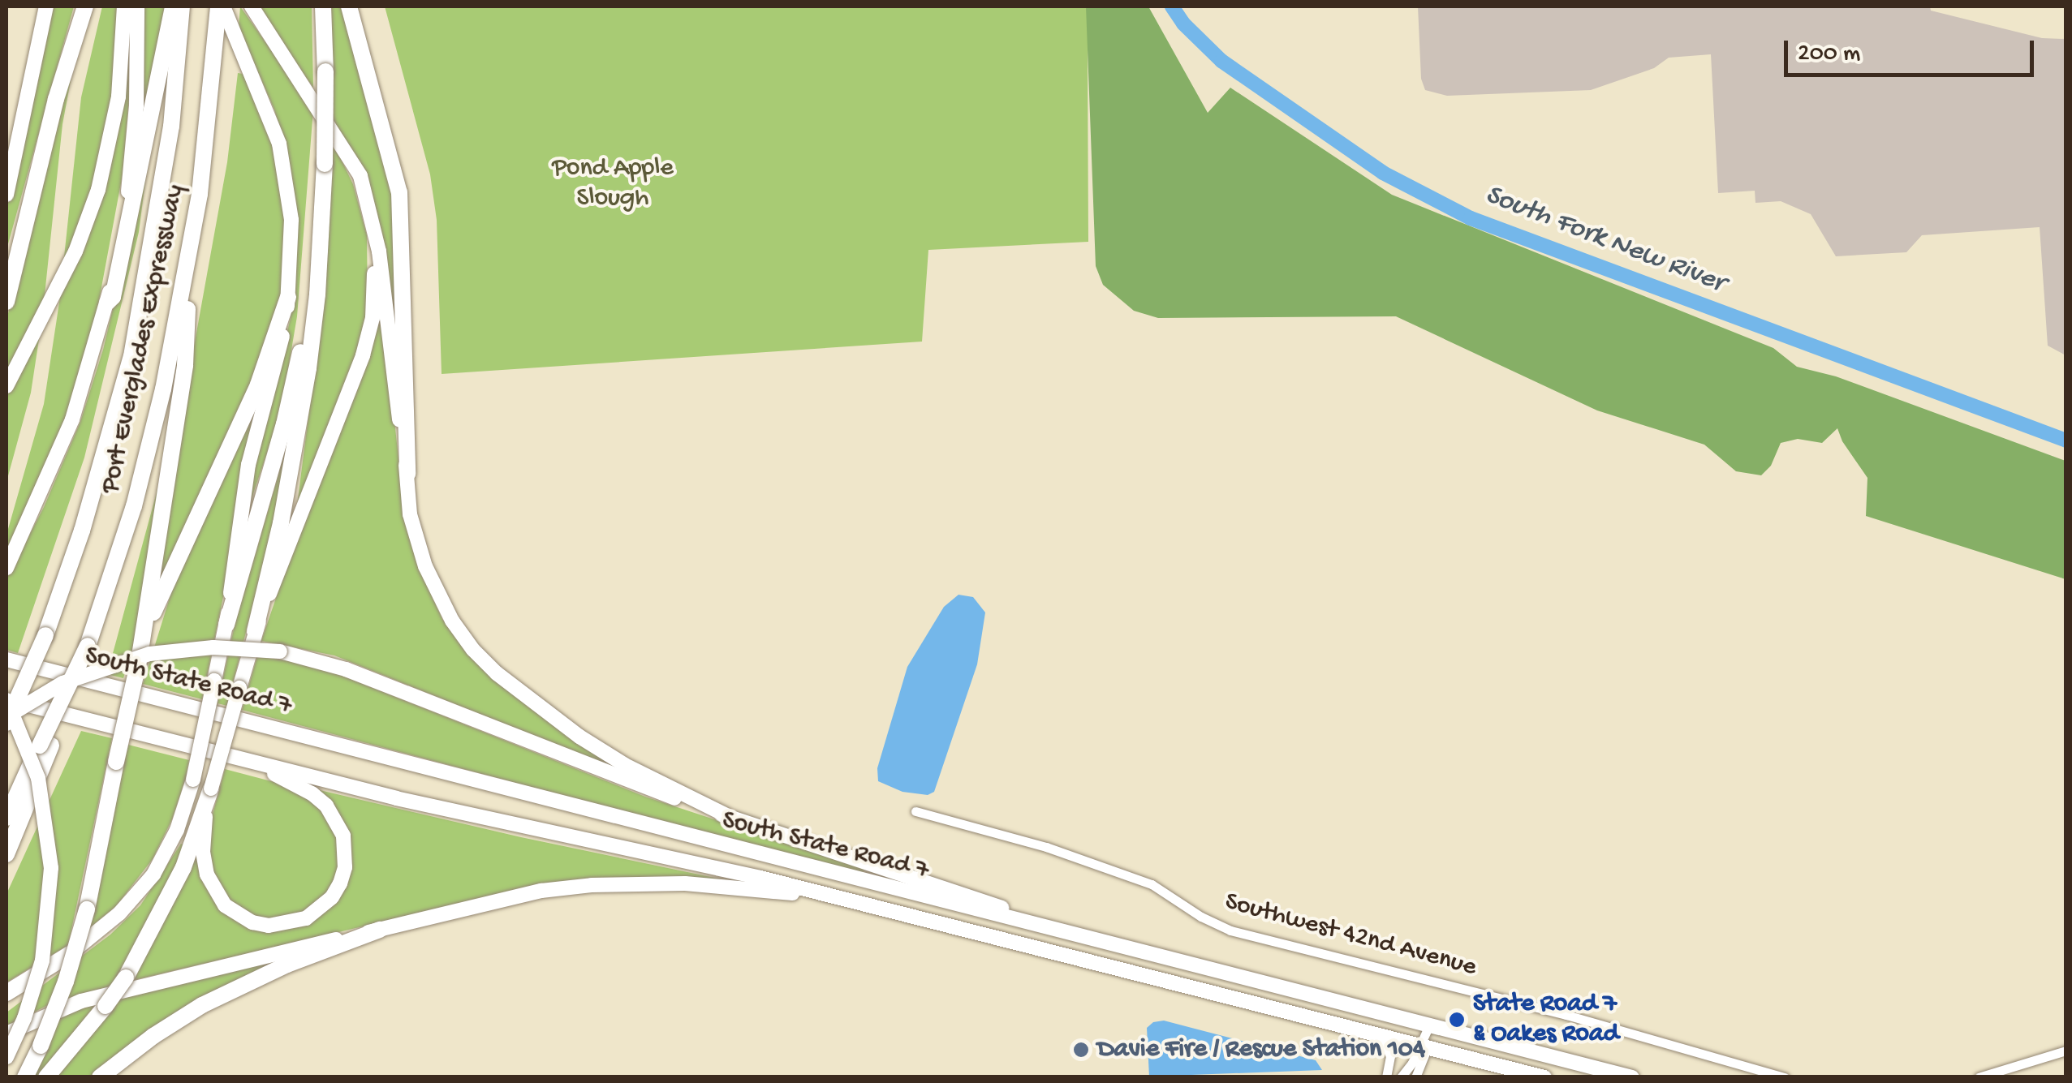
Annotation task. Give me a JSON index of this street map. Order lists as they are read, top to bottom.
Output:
{
  "streets": {
    "highway": ["Port Everglades Expressway"],
    "main road": ["South State Road 7"],
    "street": ["Southwest 42nd Avenue"]
  },
  "water": ["South Fork New River"],
  "parks": ["Pond Apple Slough"],
  "places": ["State Road 7 & Oakes Road", "Davie Fire / Rescue Station 104"],
  "scale_bar": "200 m"
}
